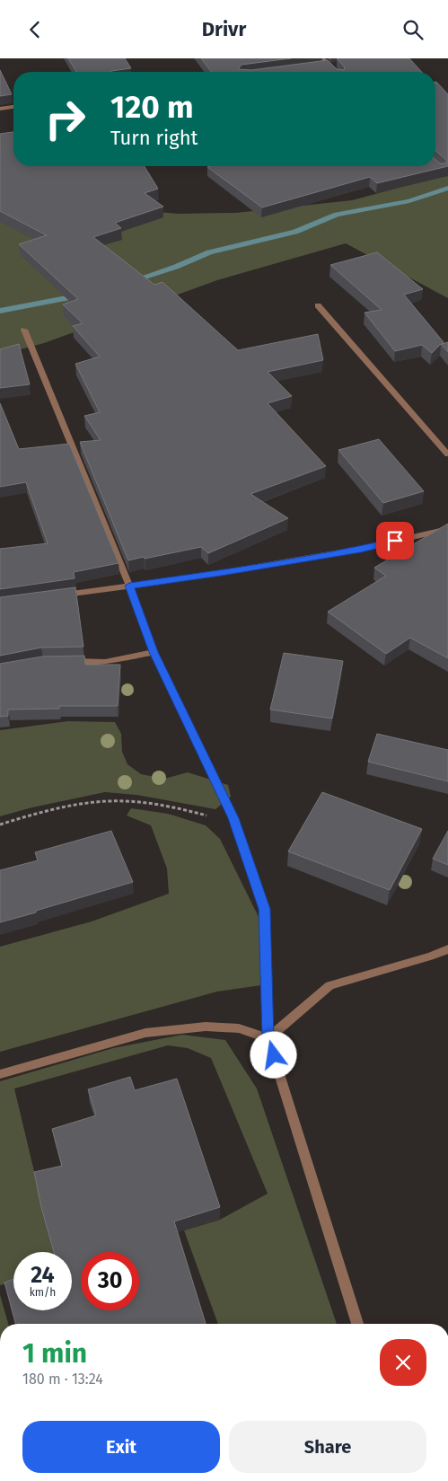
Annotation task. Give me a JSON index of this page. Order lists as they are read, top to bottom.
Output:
{
  "page": {
    "header": "Drivr",
    "turn": ["120 m", "Turn right"],
    "speed": "24 km/h",
    "limit": "30",
    "heading": ["1 min", "180 m · 13:24"],
    "buttons": ["Exit", "Share"]
  }
}
